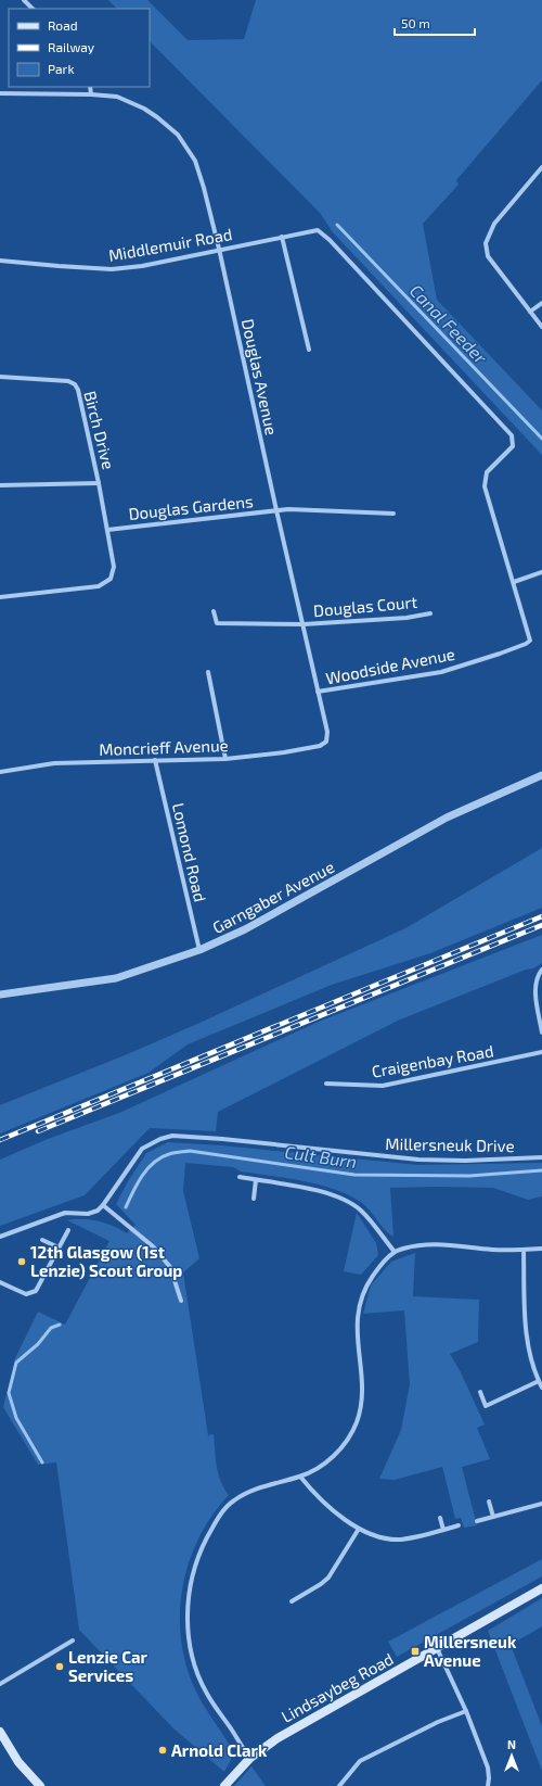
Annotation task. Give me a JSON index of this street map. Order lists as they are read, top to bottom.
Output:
{
  "streets": {
    "main road": ["Lindsaybeg Road"],
    "street": [
      "Middlemuir Road",
      "Douglas Avenue",
      "Birch Drive",
      "Douglas Gardens",
      "Douglas Court",
      "Woodside Avenue",
      "Moncrieff Avenue",
      "Lomond Road",
      "Garngaber Avenue",
      "Craigenbay Road",
      "Millersneuk Drive"
    ]
  },
  "crossings": [
    ["Middlemuir Road", "Douglas Avenue"],
    ["Middlemuir Road", "Woodside Avenue"],
    ["Douglas Avenue", "Douglas Gardens"],
    ["Douglas Avenue", "Douglas Court"],
    ["Douglas Avenue", "Woodside Avenue"],
    ["Douglas Avenue", "Moncrieff Avenue"],
    ["Birch Drive", "Douglas Gardens"],
    ["Moncrieff Avenue", "Lomond Road"],
    ["Lomond Road", "Garngaber Avenue"]
  ],
  "water": ["Canal Feeder", "Cult Burn"],
  "places": {
    "other": ["12th Glasgow (1st Lenzie) Scout Group", "Lenzie Car Services", "Arnold Clark"],
    "transit": ["Millersneuk Avenue"]
  },
  "legend": ["Road", "Railway", "Park"],
  "scale_bar": "50 m",
  "north": "top"
}
